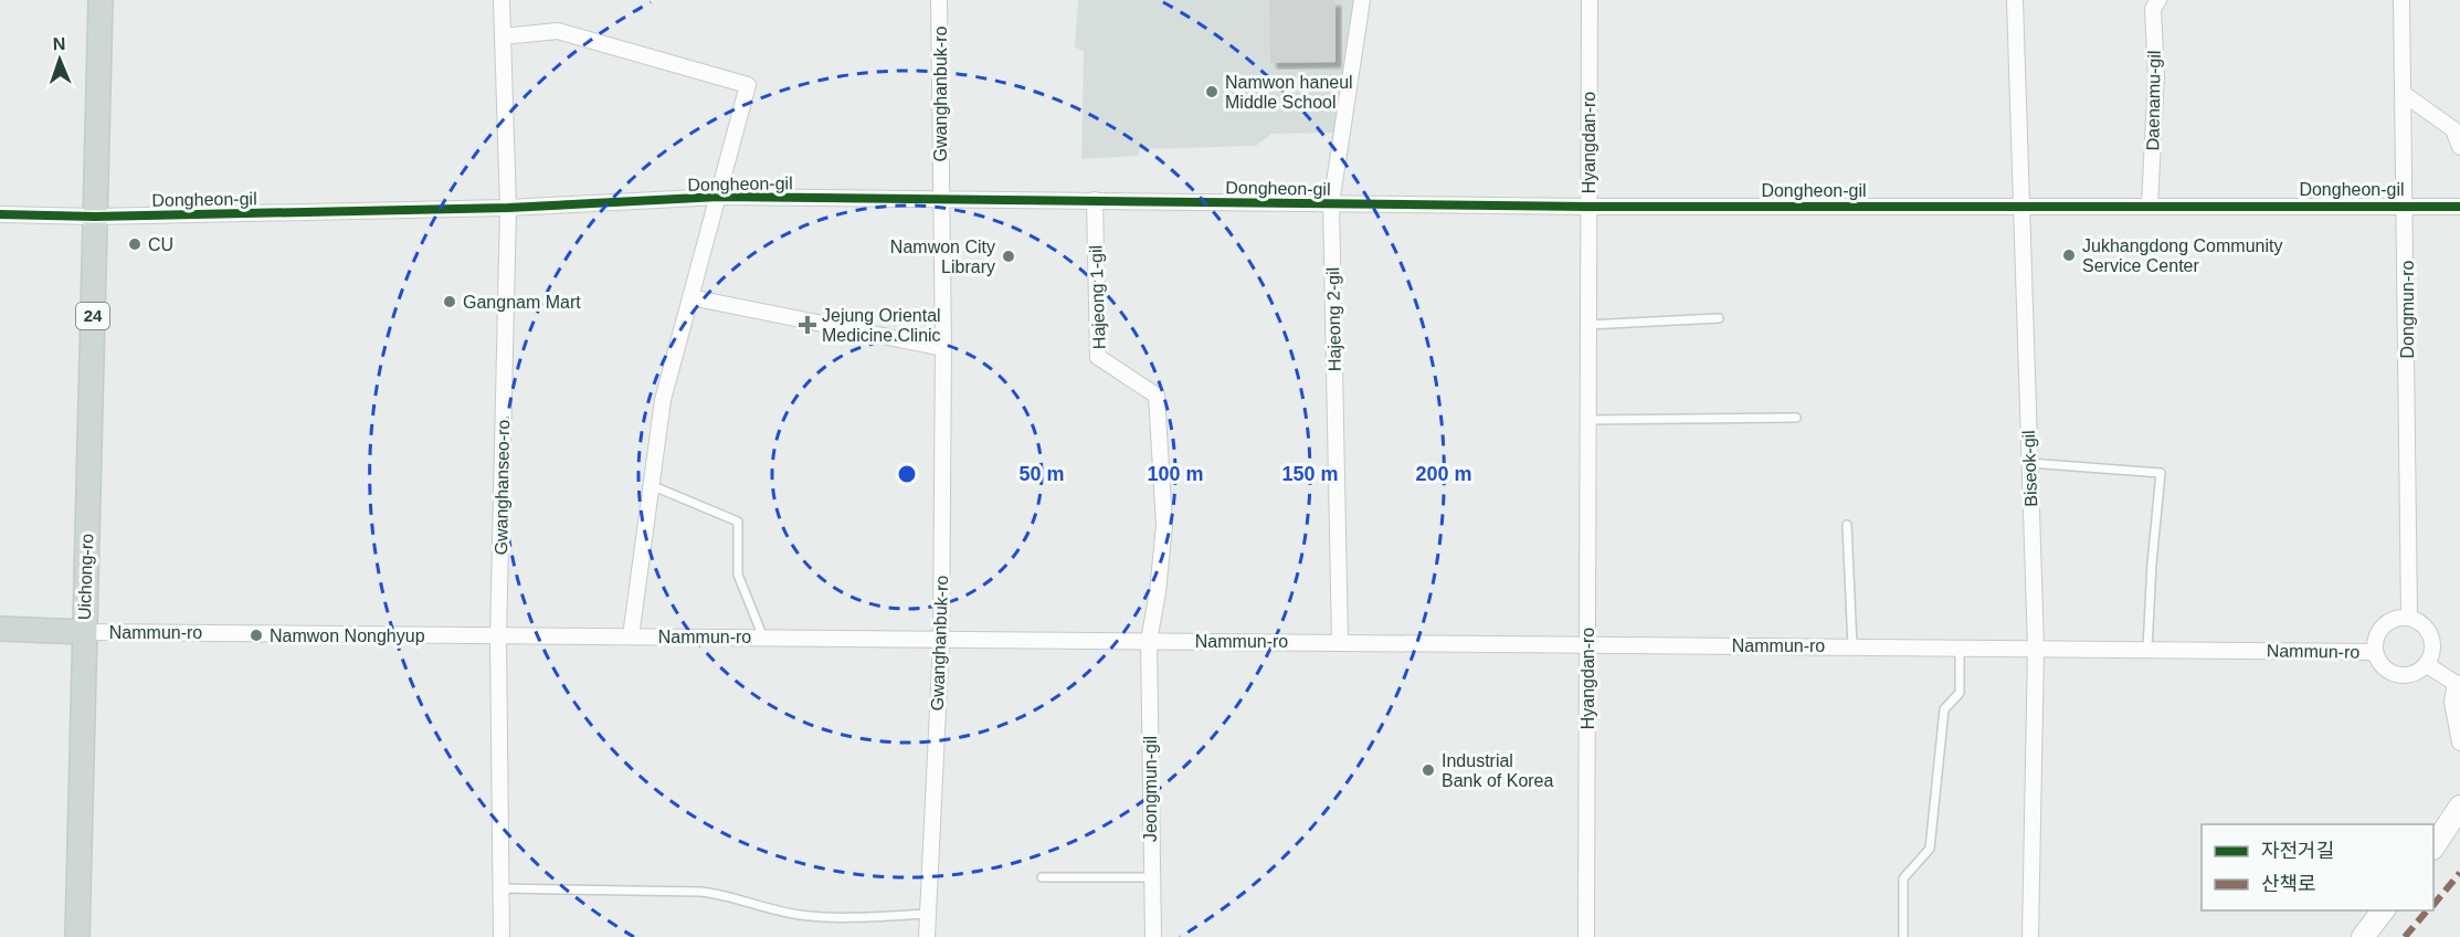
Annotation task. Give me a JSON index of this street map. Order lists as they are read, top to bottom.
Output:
{
  "streets": {
    "main road": ["24", "Uichong-ro", "Nammun-ro"],
    "street": [
      "Gwanghanbuk-ro",
      "Daenamu-gil",
      "Hyangdan-ro",
      "Dongheon-gil",
      "Hajeong 1-gil",
      "Dongmun-ro",
      "Hajeong 2-gil",
      "Biseok-gil",
      "Gwanghanseo-ro",
      "Jeongmun-gil"
    ]
  },
  "crossings": [
    ["Gwanghanbuk-ro", "Dongheon-gil"],
    ["Gwanghanbuk-ro", "Nammun-ro"],
    ["Daenamu-gil", "Dongheon-gil"],
    ["Hyangdan-ro", "Dongheon-gil"],
    ["Hyangdan-ro", "Nammun-ro"],
    ["Dongheon-gil", "Hajeong 1-gil"],
    ["Dongheon-gil", "Dongmun-ro"],
    ["Dongheon-gil", "Hajeong 2-gil"],
    ["Dongheon-gil", "Biseok-gil"],
    ["Dongheon-gil", "Gwanghanseo-ro"],
    ["Dongheon-gil", "Uichong-ro"],
    ["Dongheon-gil", "Nammun-ro"],
    ["Hajeong 1-gil", "Nammun-ro"],
    ["Hajeong 1-gil", "Jeongmun-gil"],
    ["Dongmun-ro", "Nammun-ro"],
    ["Hajeong 2-gil", "Nammun-ro"],
    ["Biseok-gil", "Nammun-ro"],
    ["Gwanghanseo-ro", "Nammun-ro"],
    ["Uichong-ro", "Nammun-ro"],
    ["Nammun-ro", "Jeongmun-gil"]
  ],
  "places": {
    "other": [
      "Namwon haneul Middle School",
      "CU",
      "Jukhangdong Community Service Center",
      "Namwon City Library",
      "Gangnam Mart",
      "Namwon Nonghyup",
      "Industrial Bank of Korea"
    ],
    "health": ["Jejung Oriental Medicine Clinic"]
  },
  "legend": ["자전거길", "산책로"],
  "north": "top",
  "rings": [
    "50 m",
    "100 m",
    "150 m",
    "200 m"
  ]
}
